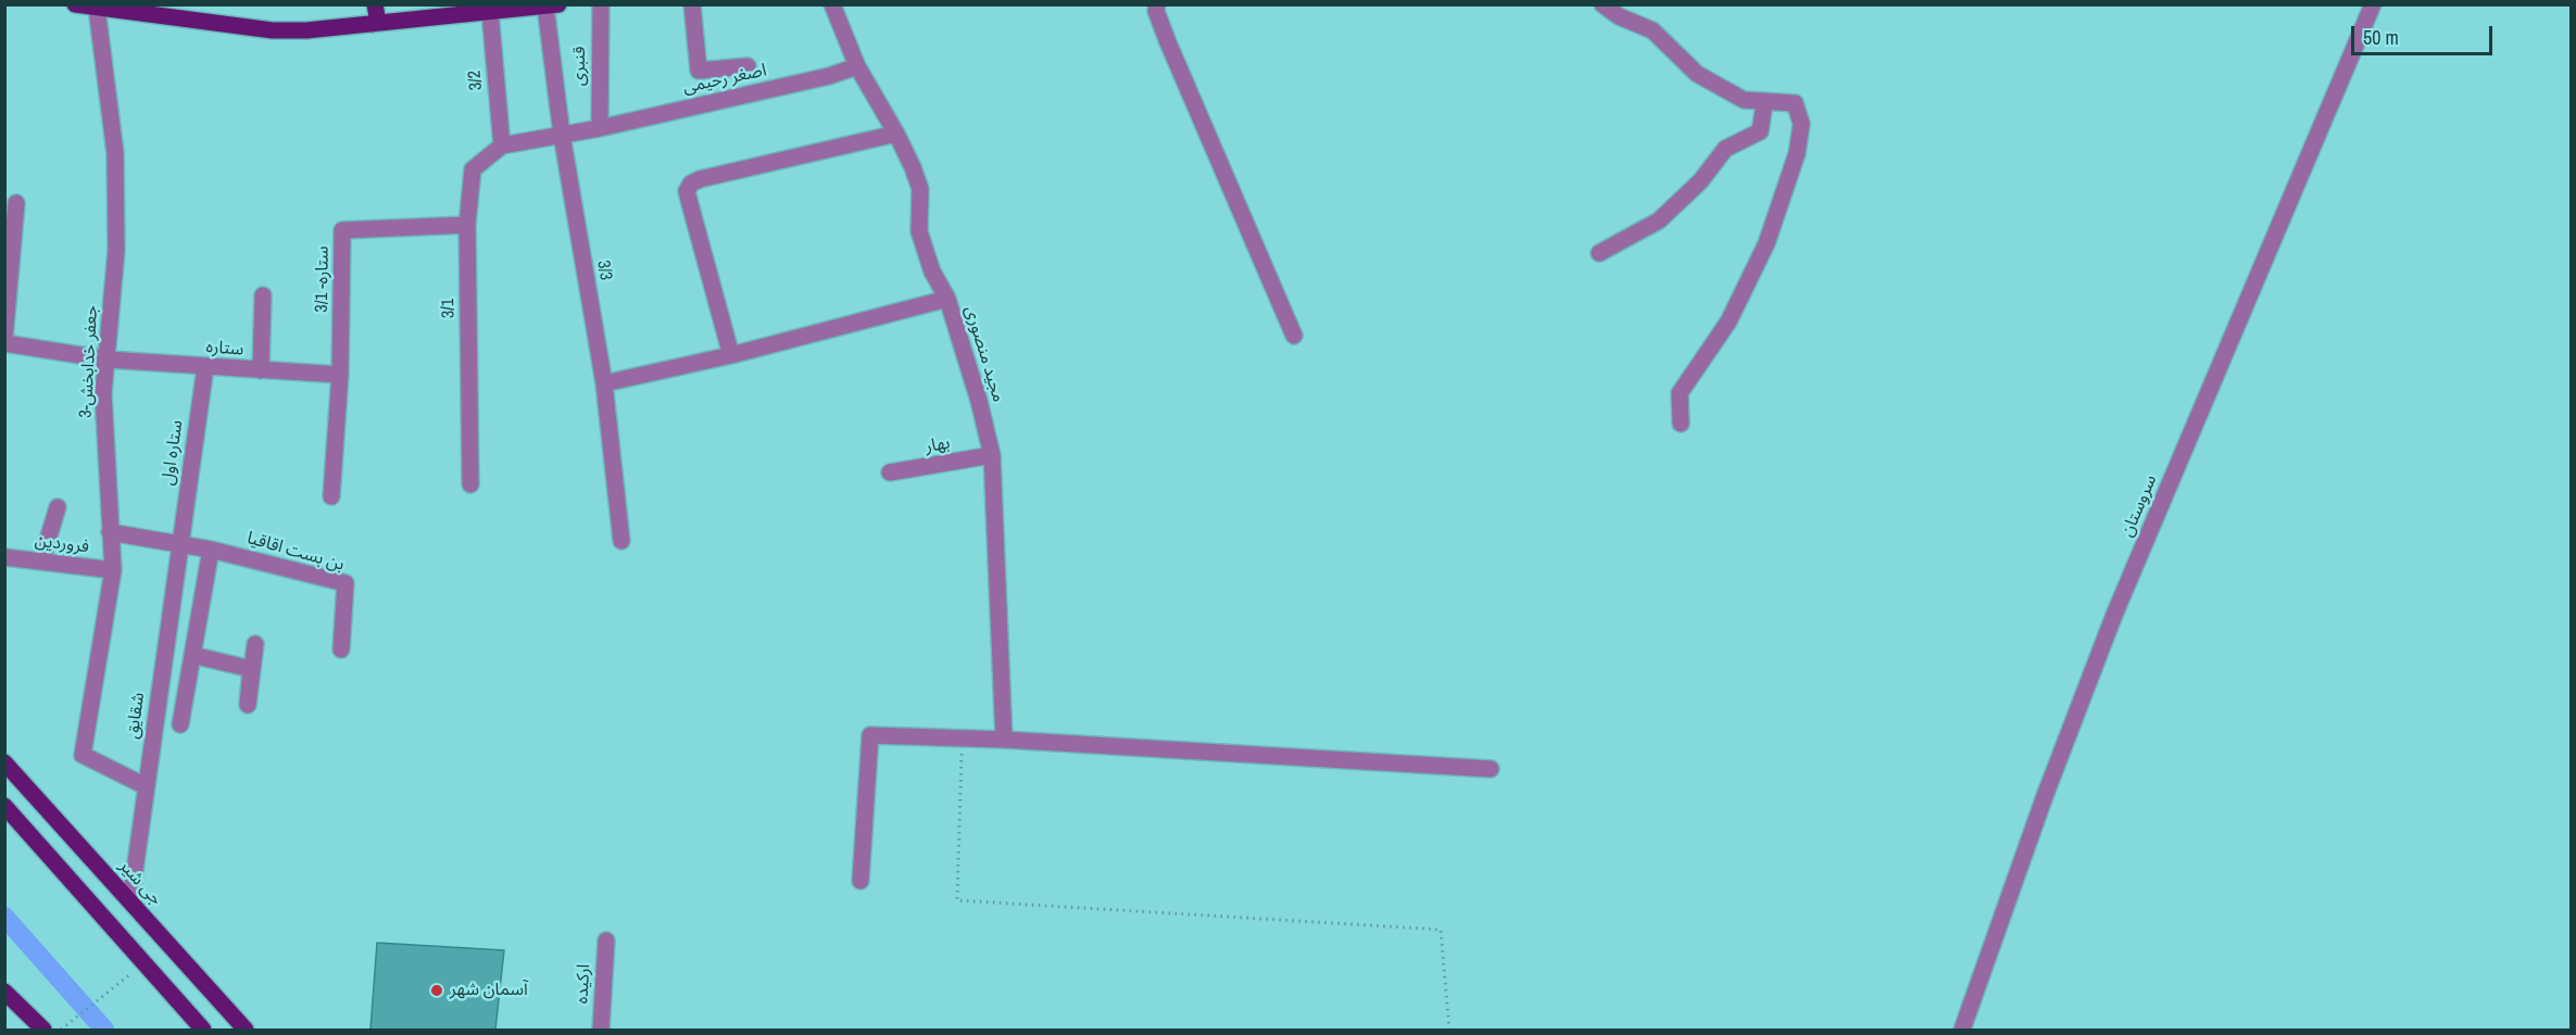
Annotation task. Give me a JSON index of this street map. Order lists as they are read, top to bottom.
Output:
{
  "streets": {
    "main road": ["جی شیر"],
    "street": [
      "قنبری",
      "اصغر رحیمی",
      "3/2",
      "3/3",
      "ستاره- 3/1",
      "3/1",
      "ستاره",
      "مجید منصوری",
      "جعفر خدابخش-3",
      "بهار",
      "ستاره اول",
      "سروستان",
      "فروردین",
      "بن بست اقاقیا",
      "شقایق",
      "ارکیده"
    ]
  },
  "crossings": [
    ["قنبری", "اصغر رحیمی"],
    ["اصغر رحیمی", "3/2"],
    ["اصغر رحیمی", "3/3"],
    ["اصغر رحیمی", "3/1"],
    ["اصغر رحیمی", "مجید منصوری"],
    ["3/2", "3/1"],
    ["ستاره- 3/1", "3/1"],
    ["ستاره- 3/1", "ستاره"],
    ["ستاره", "جعفر خدابخش-3"],
    ["ستاره", "ستاره اول"],
    ["مجید منصوری", "بهار"],
    ["جعفر خدابخش-3", "فروردین"],
    ["جعفر خدابخش-3", "شقایق"],
    ["ستاره اول", "شقایق"]
  ],
  "places": ["آسمان شهر"],
  "scale_bar": "50 m"
}
